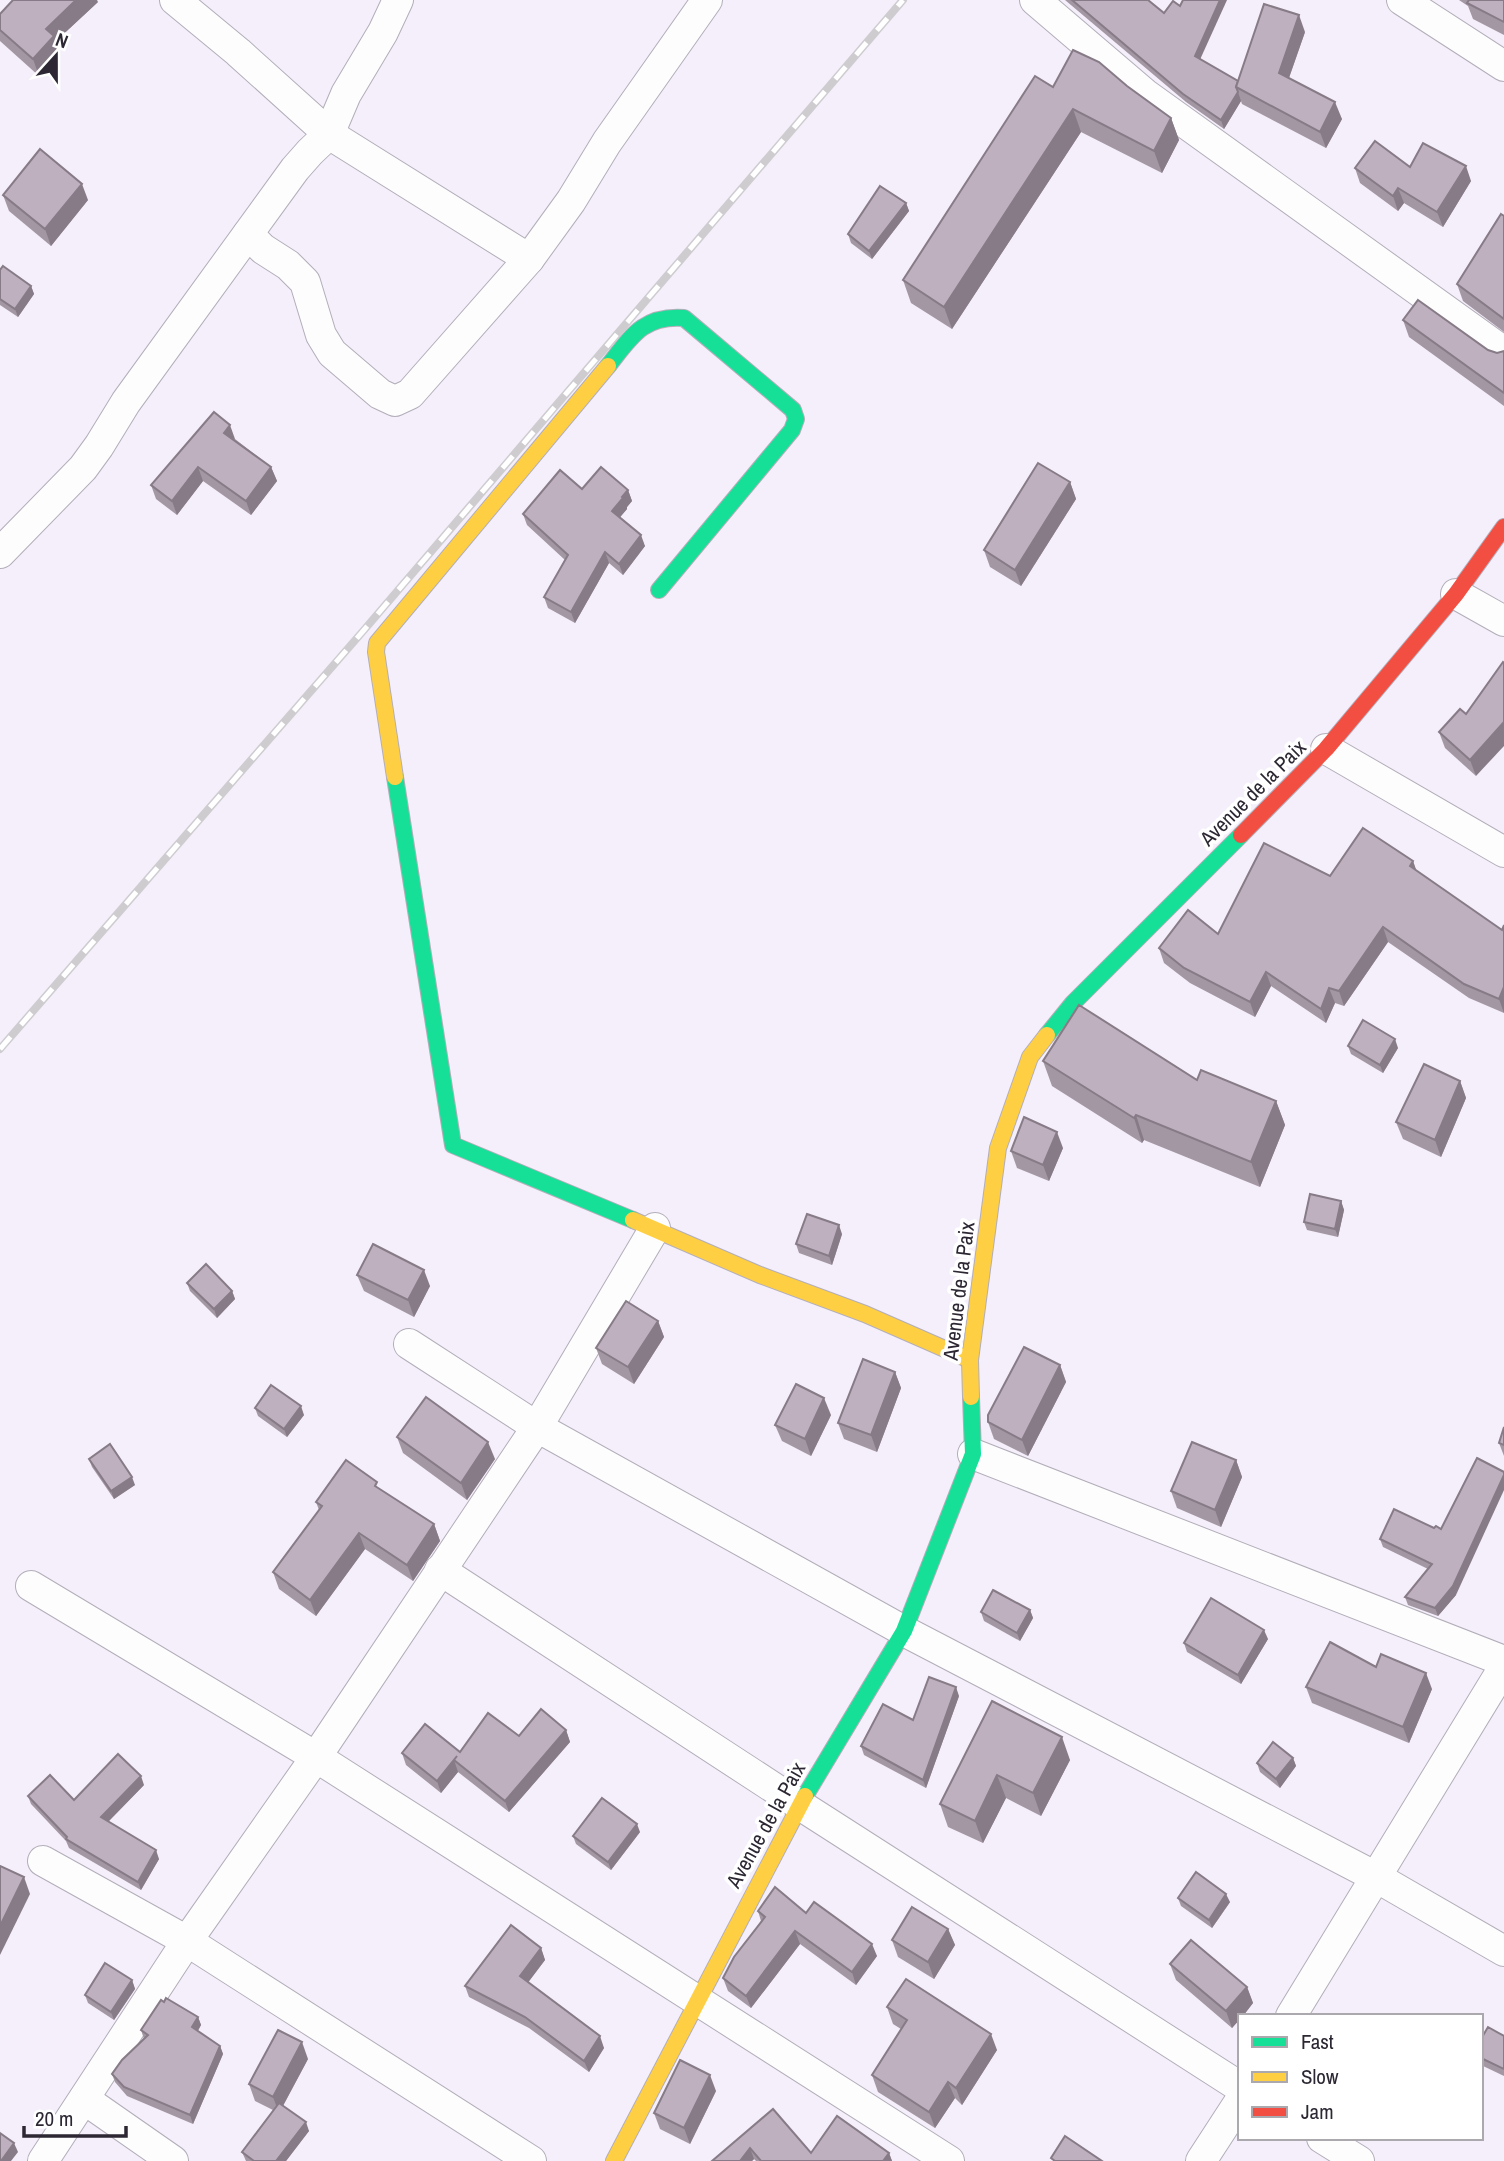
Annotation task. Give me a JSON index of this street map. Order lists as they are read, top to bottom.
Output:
{
  "streets": {
    "street": ["Avenue de la Paix"]
  },
  "legend": ["Fast", "Slow", "Jam"],
  "scale_bar": "20 m",
  "north": "top"
}
